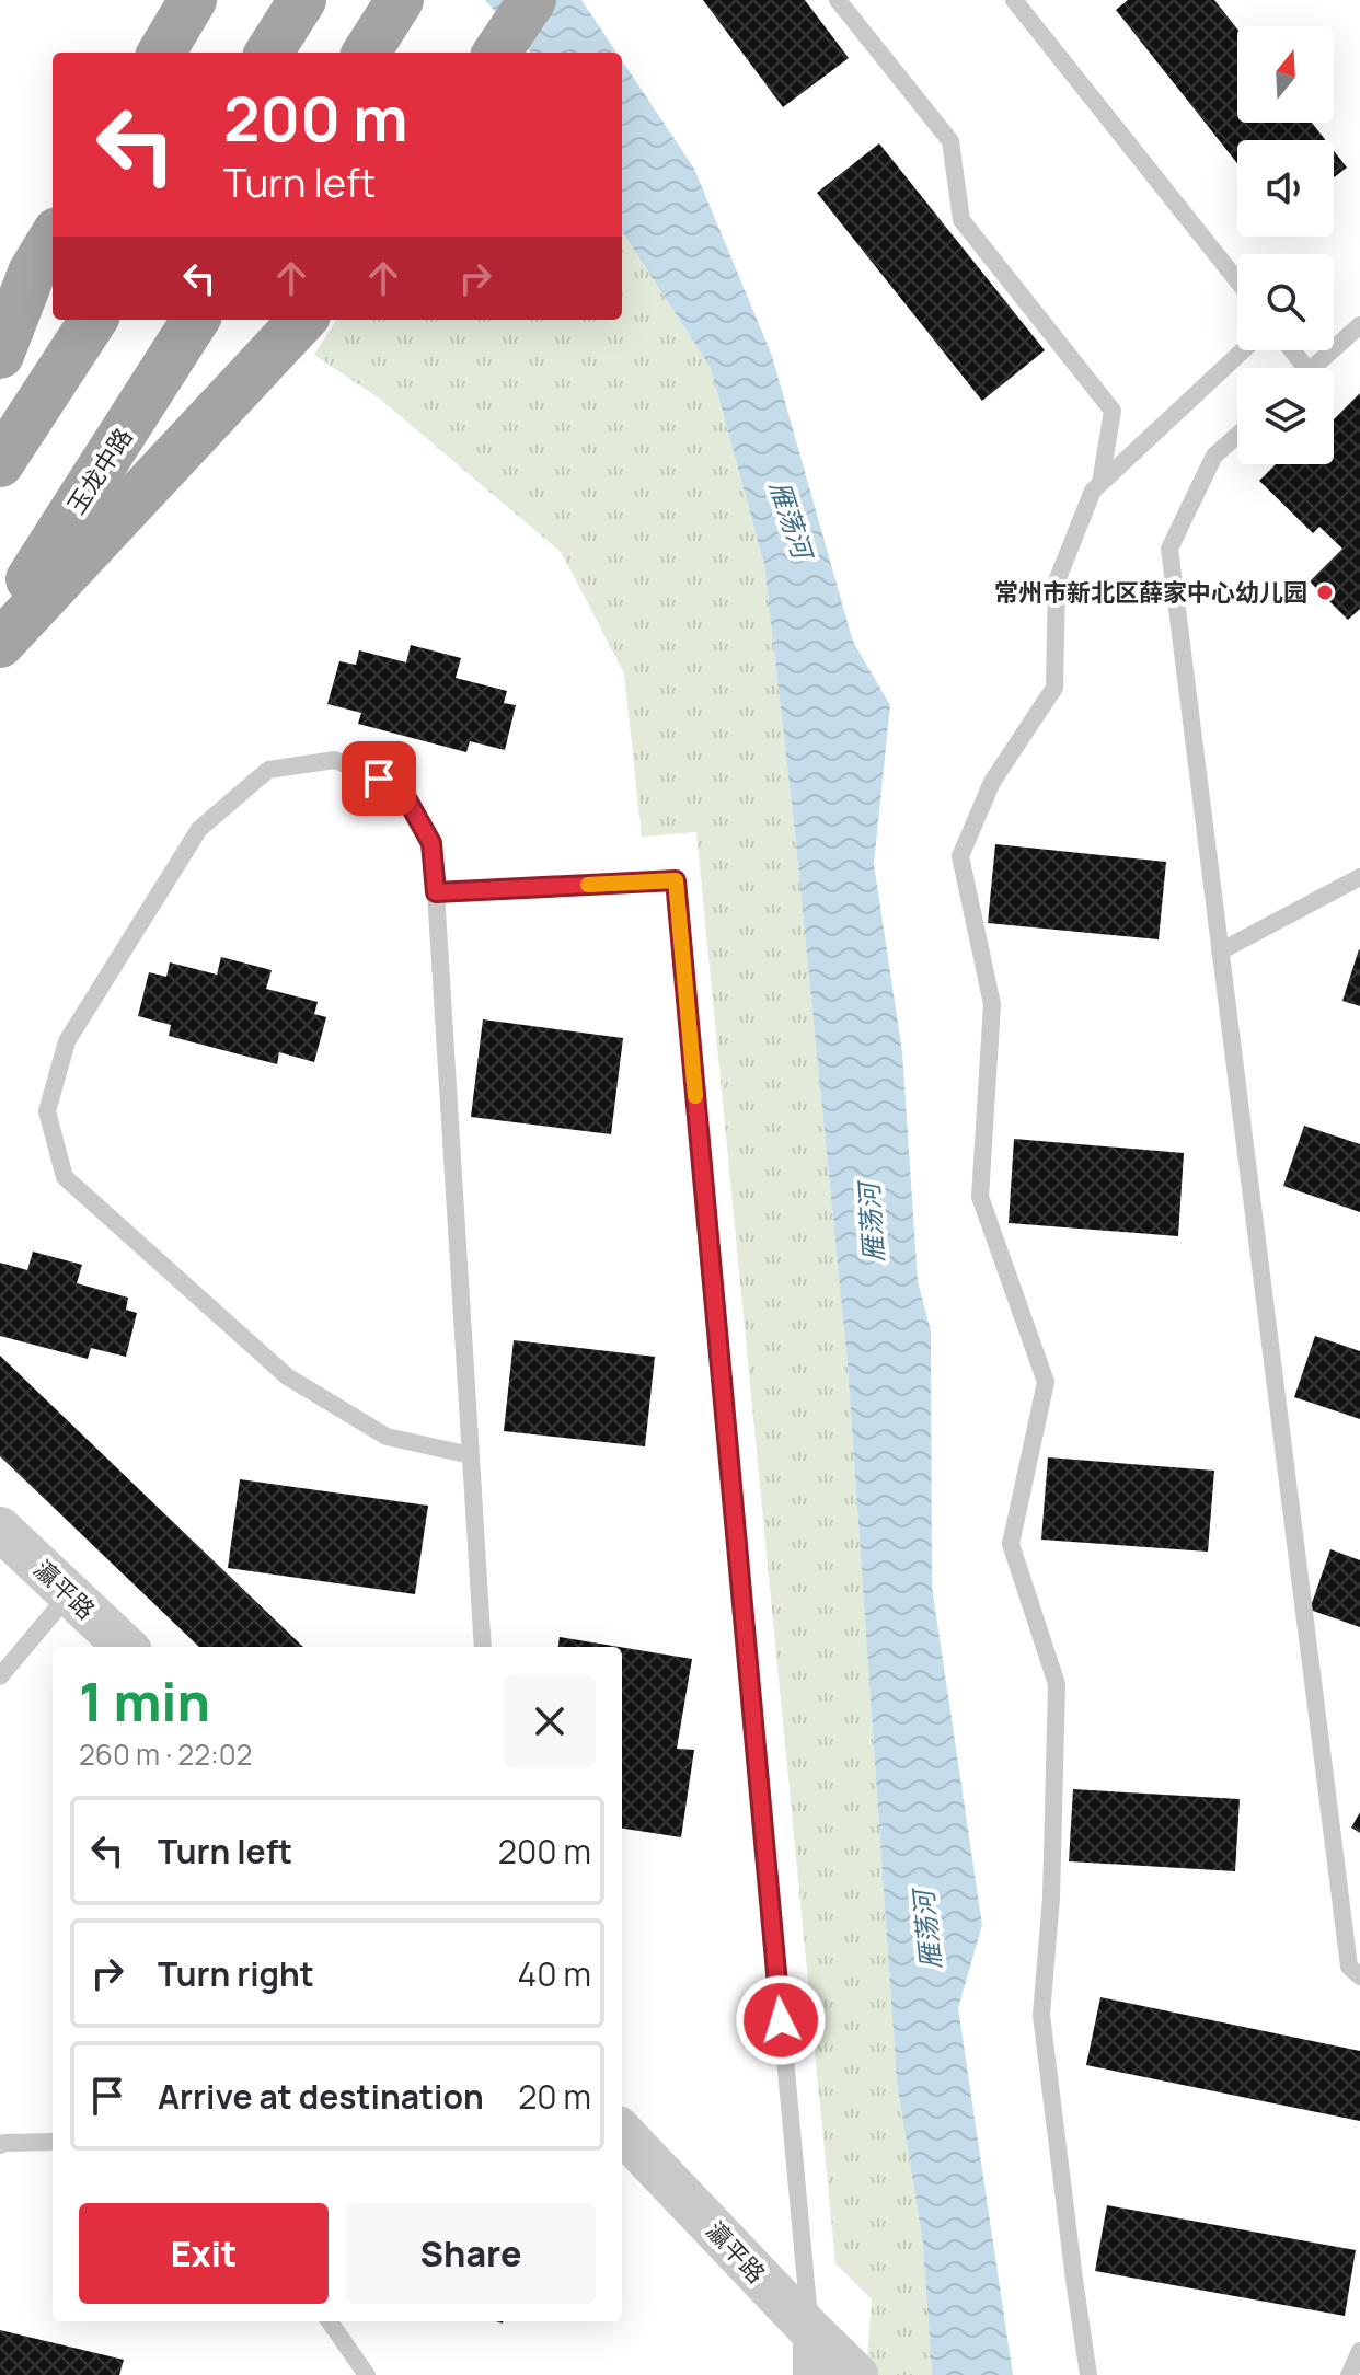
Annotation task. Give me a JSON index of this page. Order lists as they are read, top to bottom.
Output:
{
  "streets": {
    "main road": ["玉龙中路"],
    "street": ["瀛平路"]
  },
  "water": ["雁荡河"],
  "places": ["常州市新北区薛家中心幼儿园"],
  "north": "top",
  "page": {
    "turn": ["200 m", "Turn left"],
    "heading": ["1 min", "260 m · 22:02"],
    "list": [
      {
        "name": "Turn left",
        "value": "200 m"
      },
      {
        "name": "Turn right",
        "value": "40 m"
      },
      {
        "name": "Arrive at destination",
        "value": "20 m"
      }
    ],
    "buttons": ["Exit", "Share"]
  }
}
